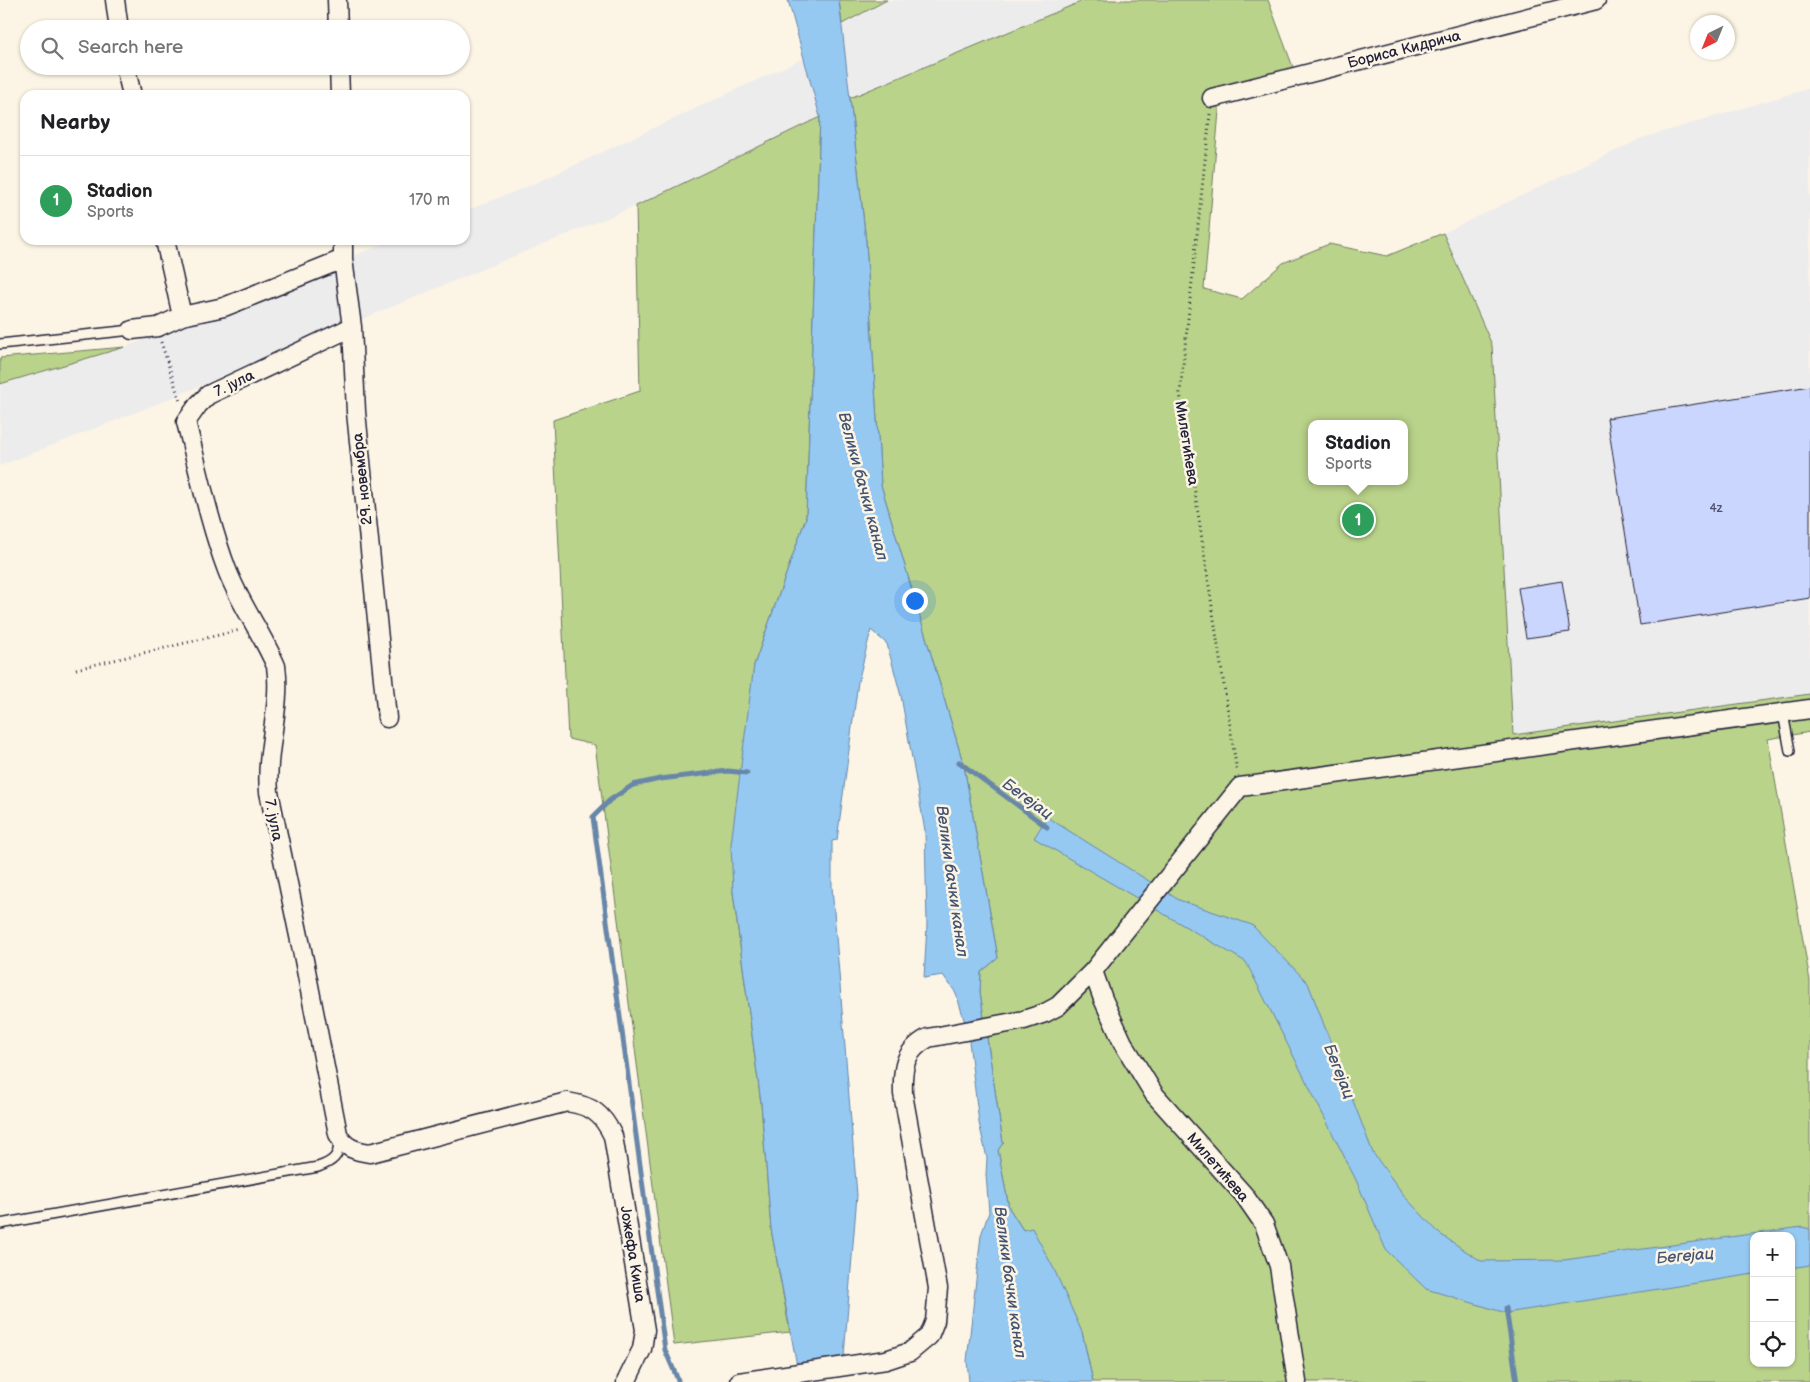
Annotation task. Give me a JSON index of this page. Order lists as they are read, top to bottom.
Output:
{
  "streets": {
    "street": [
      "Бориса Кидрича",
      "7. јула",
      "Милетићева",
      "29. новембра",
      "Јожефа Киша"
    ]
  },
  "crossings": [
    ["Бориса Кидрича", "Милетићева"],
    ["7. јула", "29. новембра"],
    ["7. јула", "Јожефа Киша"]
  ],
  "water": ["Велики бачки канал", "Бегејац"],
  "house_numbers": ["4z"],
  "north": "bottom left",
  "page": {
    "search": "Search here",
    "heading": "Nearby",
    "list": [
      {
        "mark": "1",
        "name": "Stadion",
        "note": "Sports",
        "value": "170 m"
      }
    ],
    "popup": ["Stadion", "Sports"],
    "pins": "1",
    "map_buttons": ["+", "−"]
  }
}
